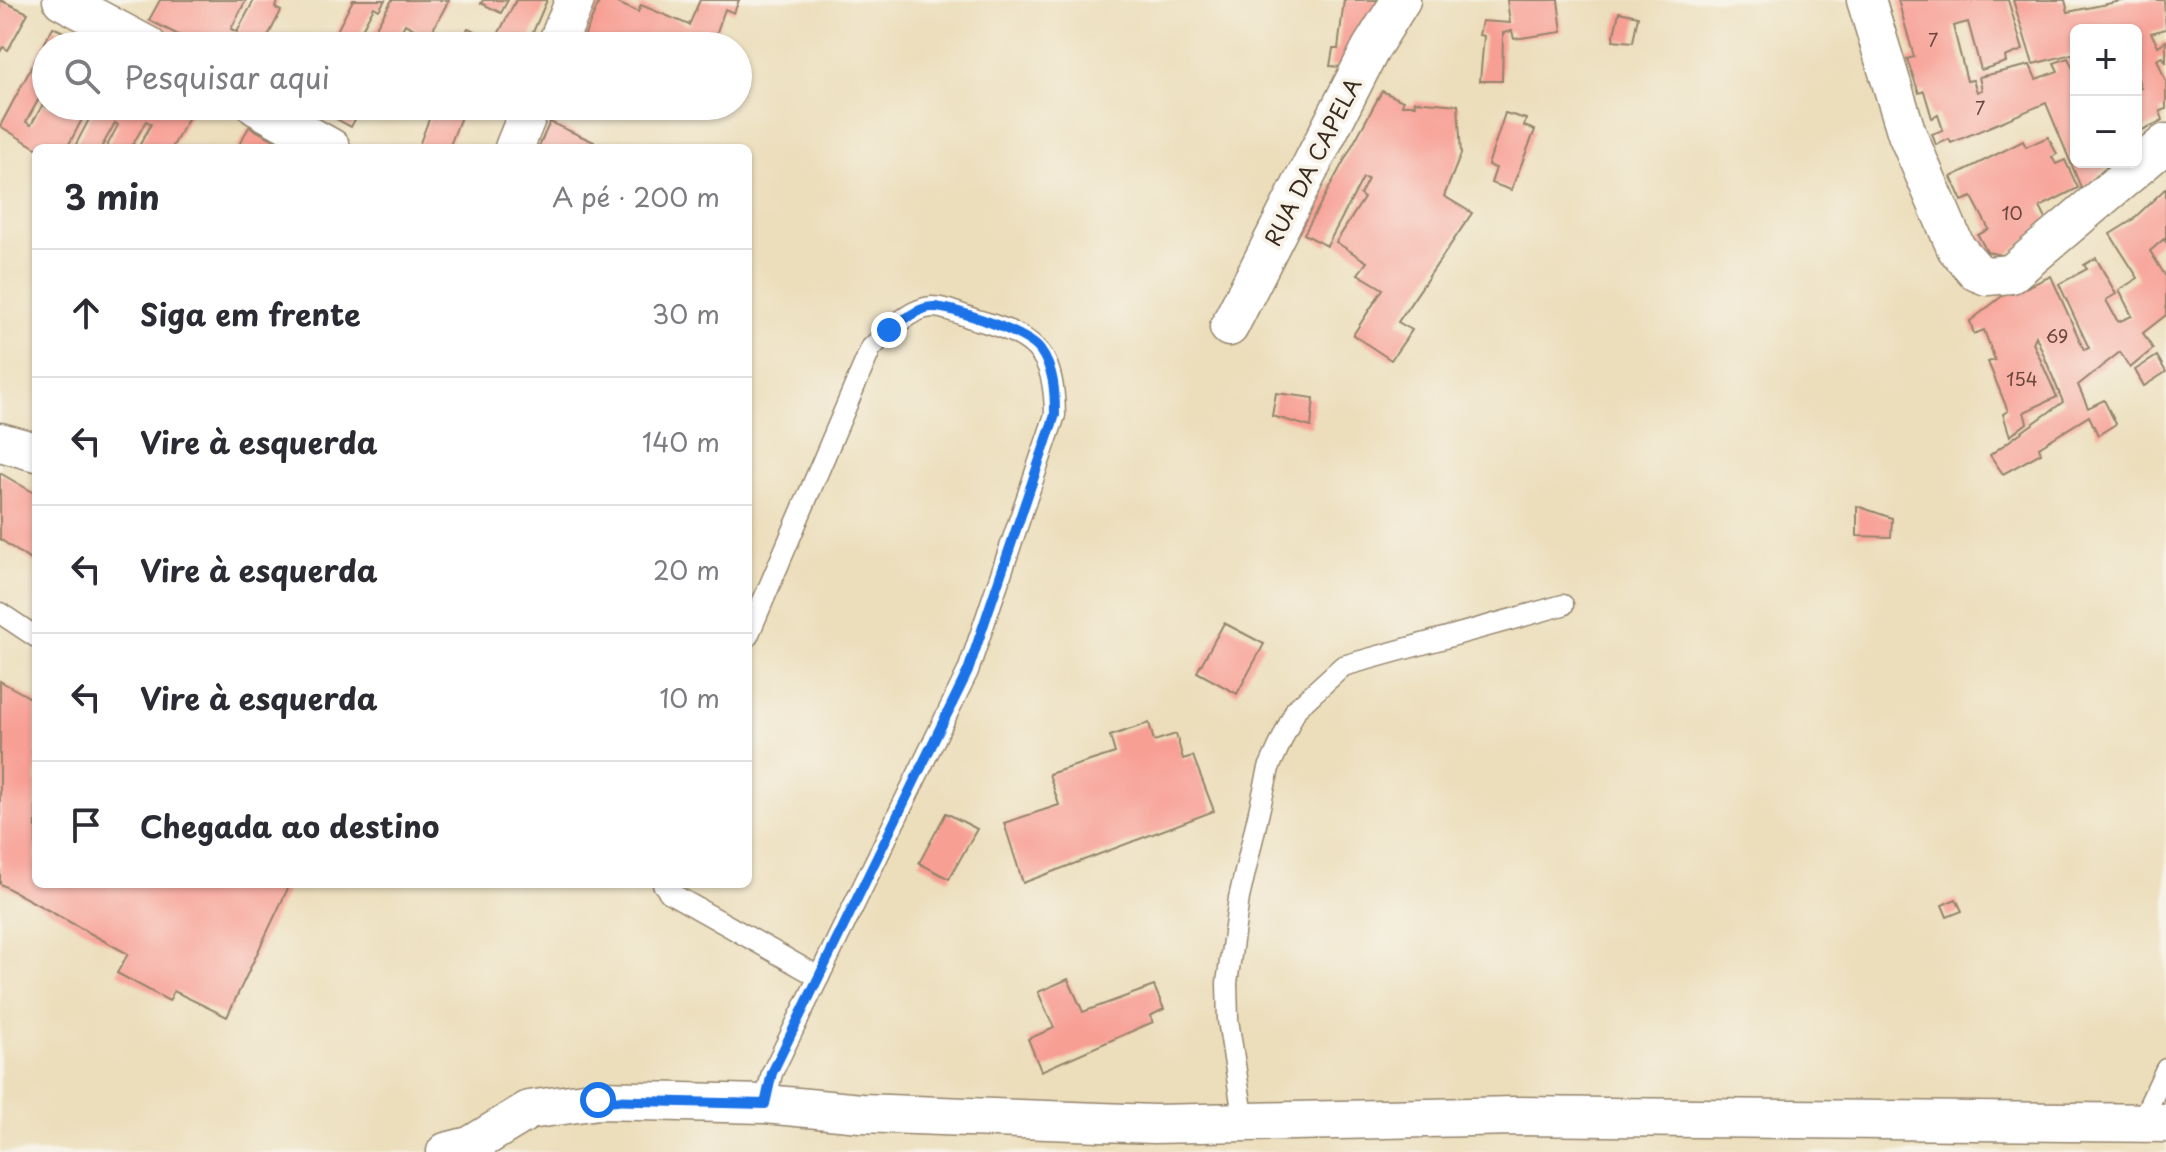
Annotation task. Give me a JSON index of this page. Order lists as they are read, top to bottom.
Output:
{
  "streets": {
    "street": ["RUA DA CAPELA"]
  },
  "house_numbers": [
    "7",
    "7",
    "10",
    "69",
    "154"
  ],
  "page": {
    "map_buttons": ["+", "−"],
    "search": "Pesquisar aqui",
    "heading": ["3 min", "A pé · 200 m"],
    "list": [
      ["Siga em frente", "30 m"],
      ["Vire à esquerda", "140 m"],
      ["Vire à esquerda", "20 m"],
      ["Vire à esquerda", "10 m"],
      "Chegada ao destino"
    ]
  }
}
